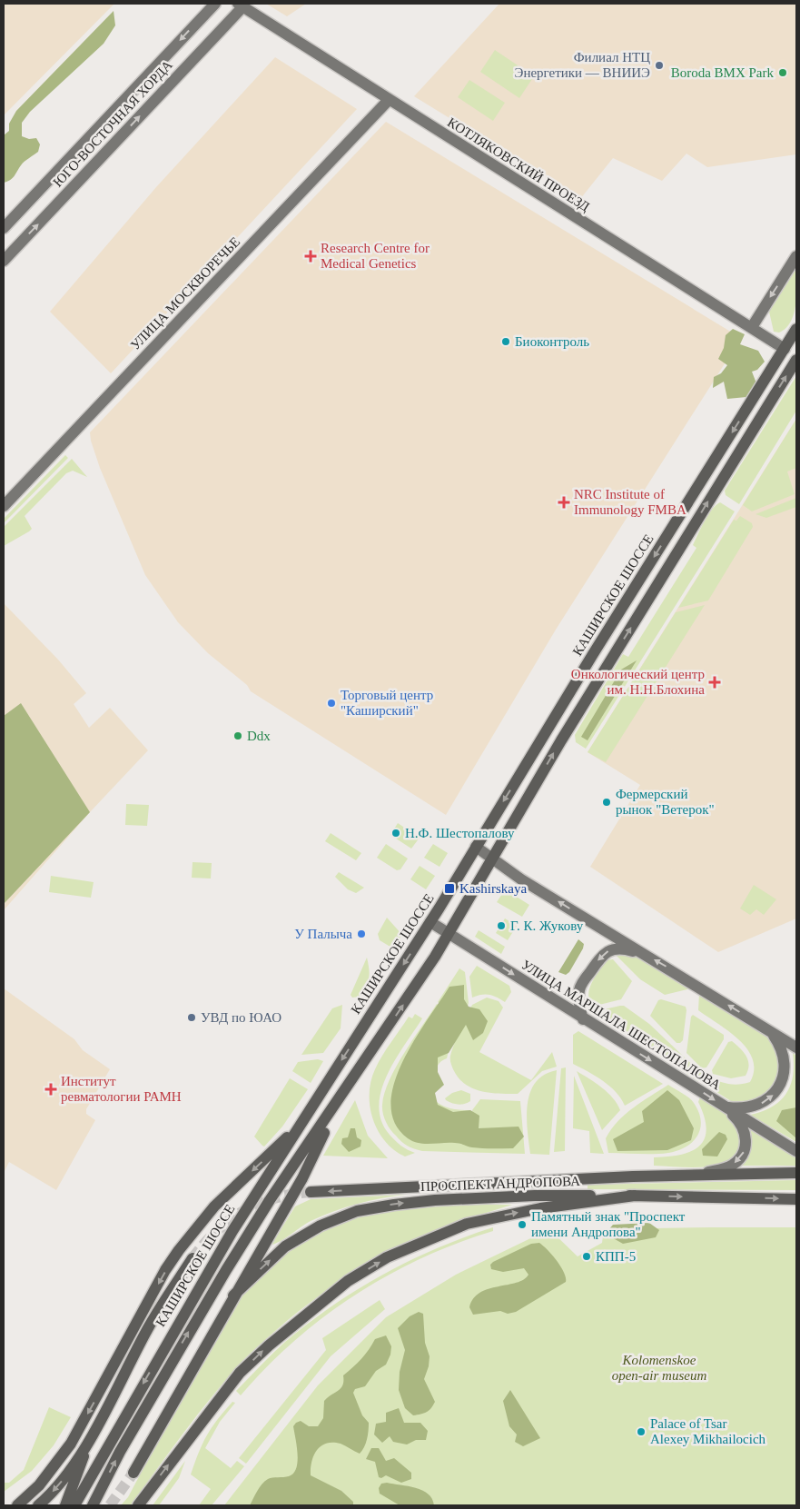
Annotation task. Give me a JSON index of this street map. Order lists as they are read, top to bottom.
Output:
{
  "streets": {
    "main road": [
      "ЮГО-ВОСТОЧНАЯ ХОРДА",
      "КОТЛЯКОВСКИЙ ПРОЕЗД",
      "УЛИЦА МОСКВОРЕЧЬЕ",
      "КАШИРСКОЕ ШОССЕ",
      "УЛИЦА МАРШАЛА ШЕСТОПАЛОВА",
      "ПРОСПЕКТ АНДРОПОВА"
    ]
  },
  "crossings": [
    ["ЮГО-ВОСТОЧНАЯ ХОРДА", "КОТЛЯКОВСКИЙ ПРОЕЗД"],
    ["КОТЛЯКОВСКИЙ ПРОЕЗД", "УЛИЦА МОСКВОРЕЧЬЕ"],
    ["КОТЛЯКОВСКИЙ ПРОЕЗД", "КАШИРСКОЕ ШОССЕ"],
    ["КАШИРСКОЕ ШОССЕ", "УЛИЦА МАРШАЛА ШЕСТОПАЛОВА"]
  ],
  "parks": ["Kolomenskoe open-air museum"],
  "places": {
    "other": [
      "Филиал НТЦ Энергетики — ВНИИЭ",
      "Boroda BMX Park",
      "Биоконтроль",
      "Торговый центр \"Каширский\"",
      "Ddx",
      "Фермерский рынок \"Ветерок\"",
      "Н.Ф. Шестопалову",
      "Г. К. Жукову",
      "У Палыча",
      "УВД по ЮАО",
      "Памятный знак \"Проспект имени Андропова\"",
      "КПП-5",
      "Palace of Tsar Alexey Mikhailocich"
    ],
    "health": [
      "Research Centre for Medical Genetics",
      "NRC Institute of Immunology FMBA",
      "Онкологический центр им. Н.Н.Блохина",
      "Институт ревматологии РАМН"
    ],
    "transit": ["Kashirskaya"]
  }
}
